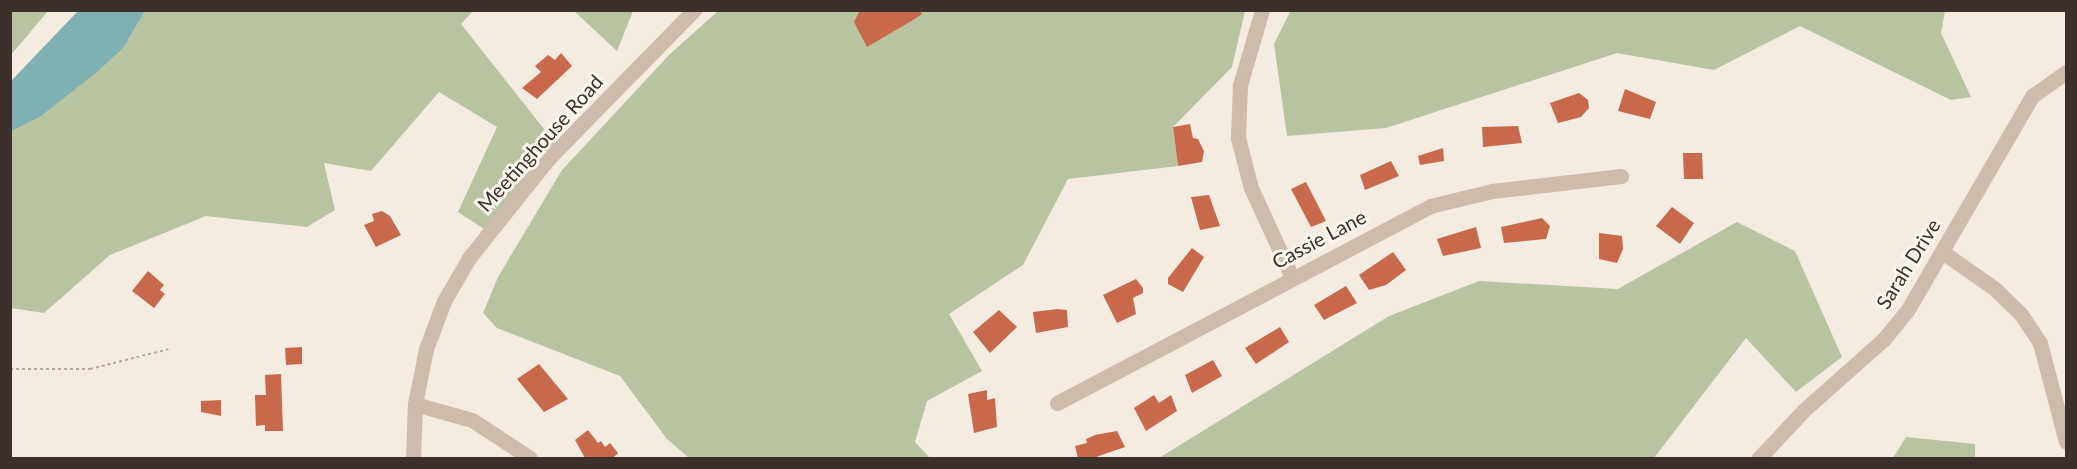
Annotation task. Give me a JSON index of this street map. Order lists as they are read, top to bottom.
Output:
{
  "streets": {
    "street": ["Meetinghouse Road", "Cassie Lane", "Sarah Drive"]
  }
}
